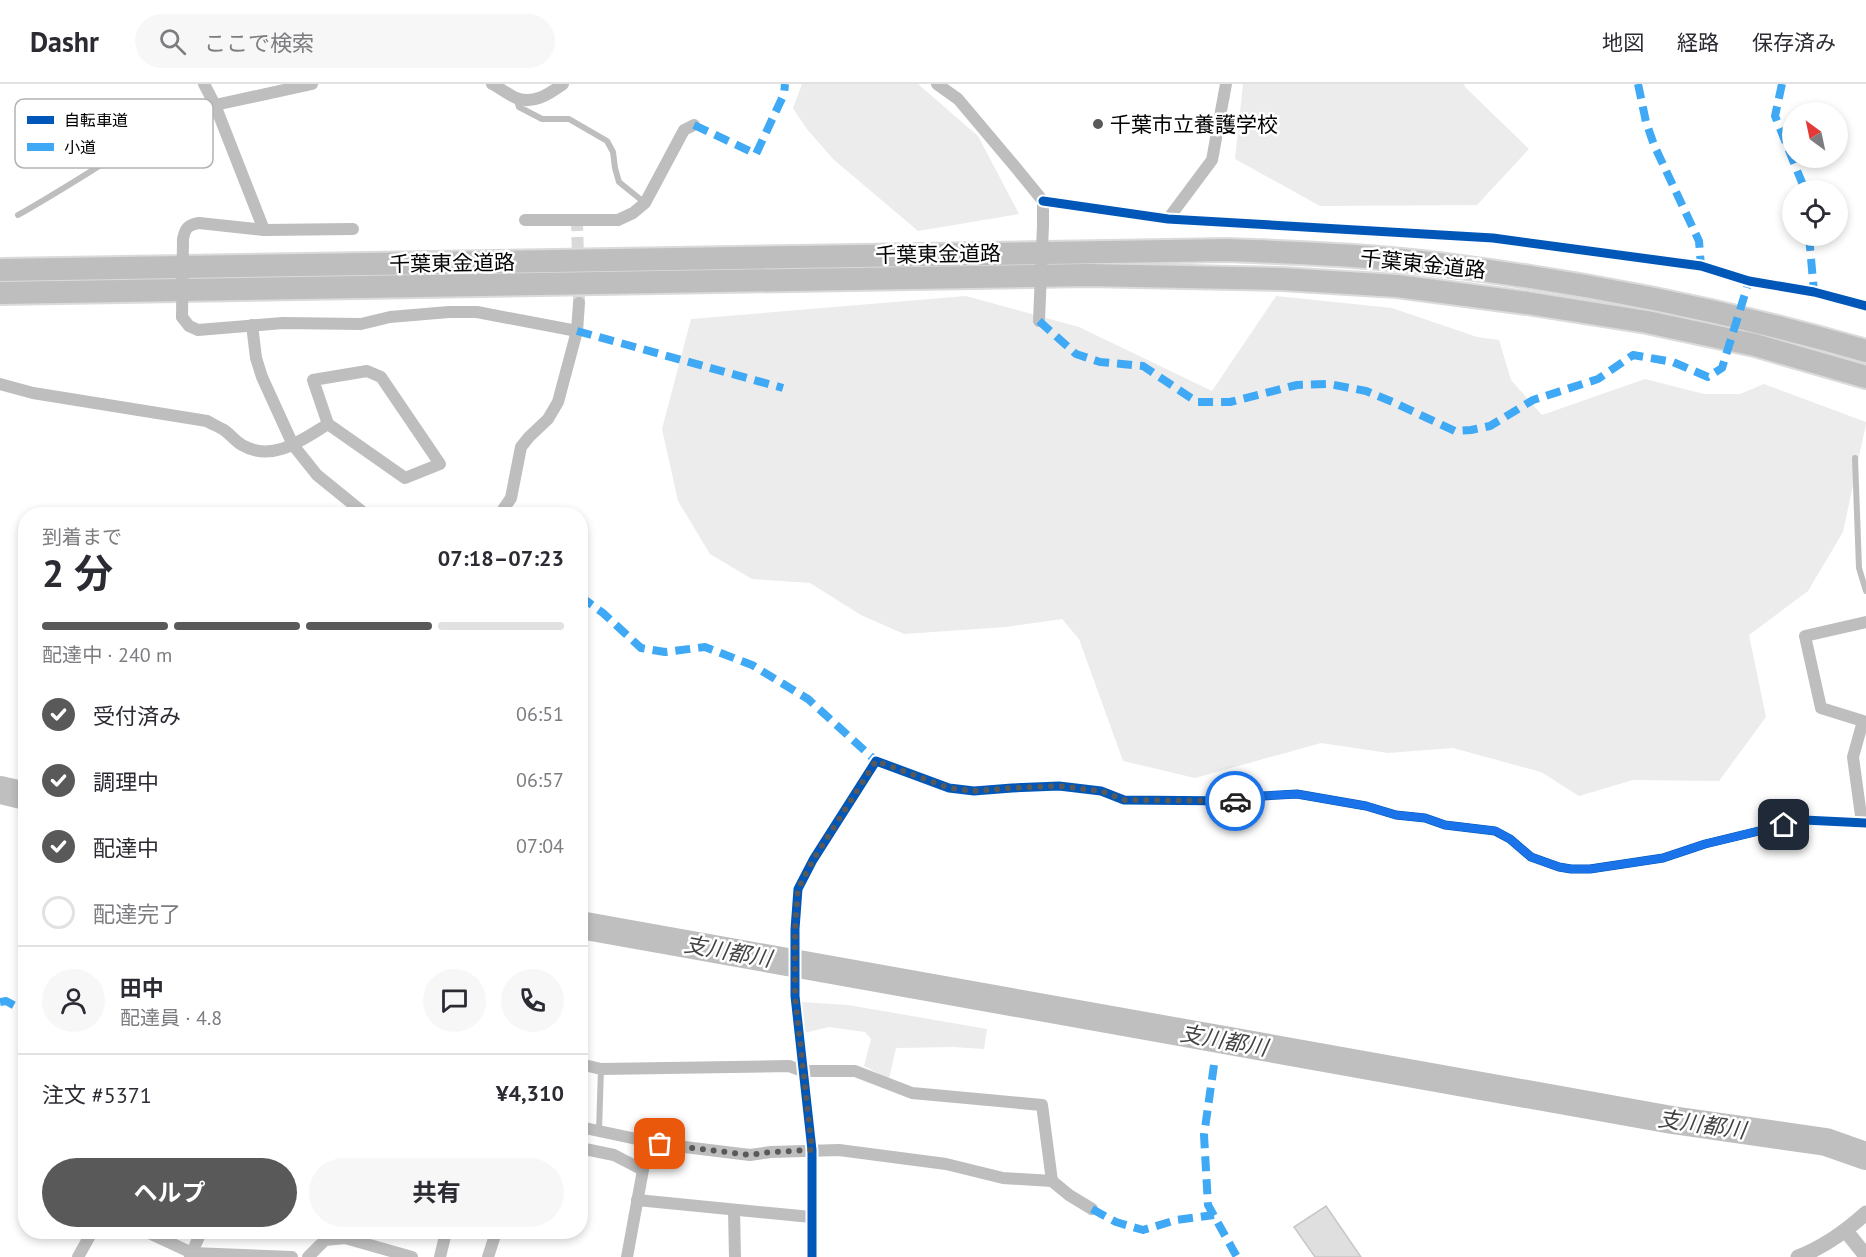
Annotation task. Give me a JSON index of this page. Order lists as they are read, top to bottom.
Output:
{
  "streets": {
    "highway": ["千葉東金道路"]
  },
  "water": ["支川都川"],
  "places": ["千葉市立養護学校"],
  "legend": ["自転車道", "小道"],
  "north": "top left",
  "page": {
    "header": "Dashr",
    "search": "ここで検索",
    "nav": ["地図", "経路", "保存済み"],
    "heading": ["2 分", "到着まで", "07:18–07:23"],
    "panel": [
      "田中",
      "配達員 · 4.8",
      "注文 #5371",
      "¥4,310"
    ],
    "bar": "配達中 · 240 m",
    "list": [
      ["受付済み", "06:51"],
      ["調理中", "06:57"],
      ["配達中", "07:04"],
      "配達完了"
    ],
    "buttons": ["ヘルプ", "共有"]
  }
}
